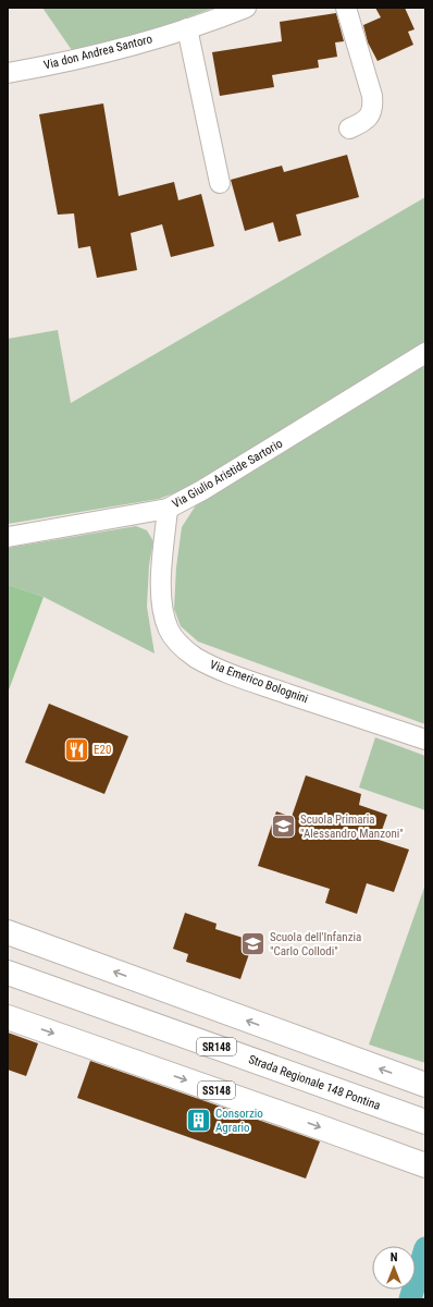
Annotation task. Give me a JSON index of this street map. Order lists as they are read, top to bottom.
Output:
{
  "streets": {
    "main road": ["SR148", "Strada Regionale 148 Pontina", "SS148"],
    "street": ["Via don Andrea Santoro", "Via Giulio Aristide Sartorio", "Via Emerico Bolognini"]
  },
  "crossings": [
    ["Via Giulio Aristide Sartorio", "Via Emerico Bolognini"]
  ],
  "places": {
    "restaurant": ["E20"],
    "school or university": ["Scuola Primaria \"Alessandro Manzoni\"", "Scuola dell'Infanzia \"Carlo Collodi\""],
    "building": ["Consorzio Agrario"]
  },
  "north": "top"
}
